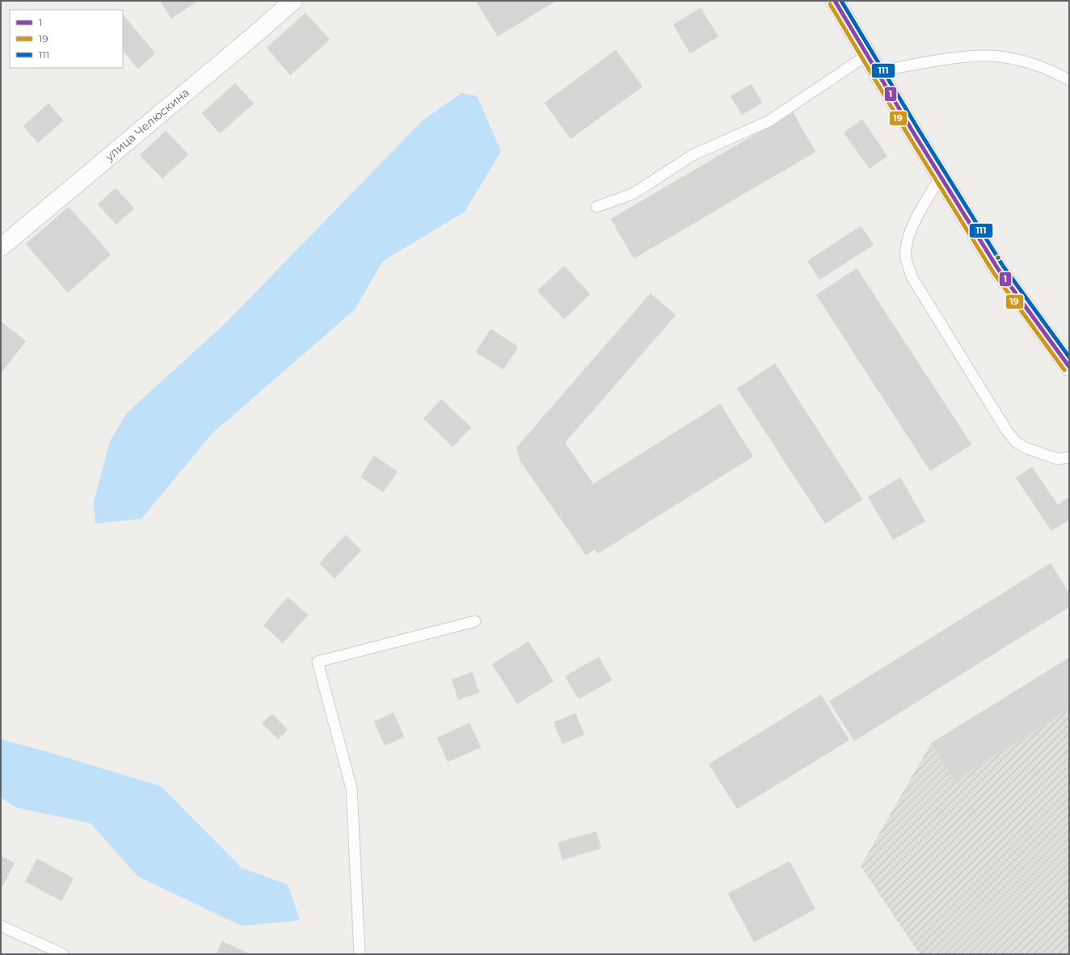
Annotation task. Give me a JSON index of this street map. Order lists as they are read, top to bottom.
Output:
{
  "streets": {
    "main road": ["улица Челюскина"]
  },
  "lines": ["transit line 1", "transit line 111", "transit line 19"],
  "legend": ["1", "19", "111"]
}
